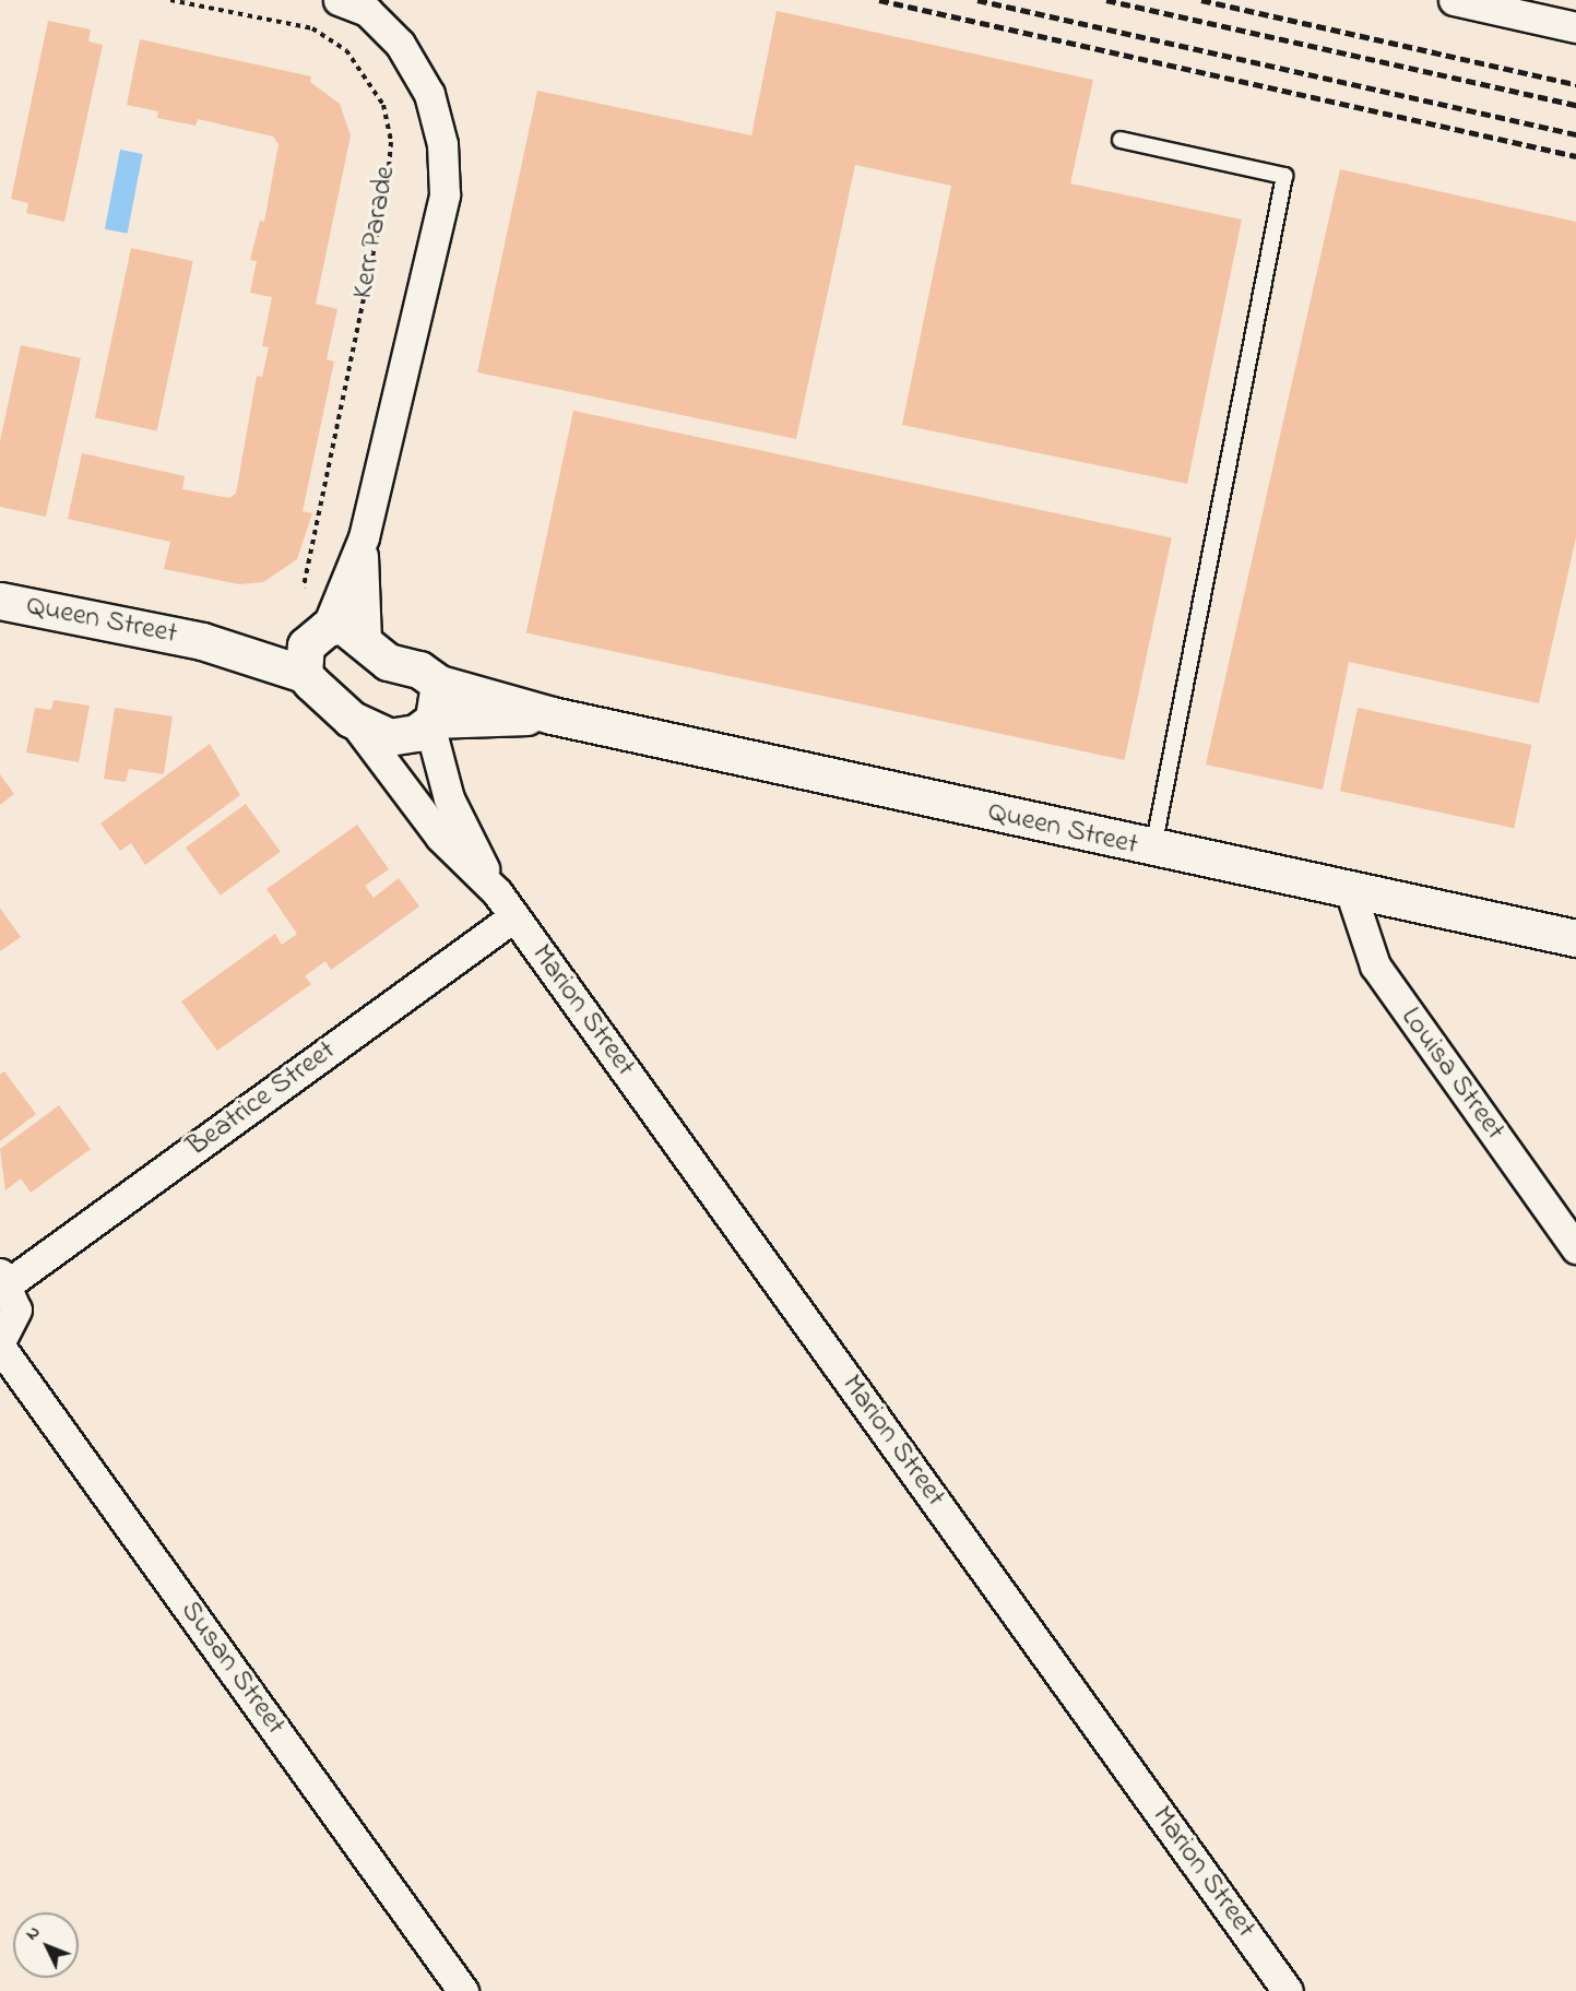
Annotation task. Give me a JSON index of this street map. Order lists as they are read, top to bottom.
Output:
{
  "streets": {
    "street": [
      "Kerr Parade",
      "Queen Street",
      "Marion Street",
      "Louisa Street",
      "Beatrice Street",
      "Susan Street"
    ]
  },
  "crossings": [
    ["Kerr Parade", "Queen Street"],
    ["Queen Street", "Marion Street"],
    ["Queen Street", "Louisa Street"],
    ["Marion Street", "Beatrice Street"]
  ],
  "north": "top left"
}
